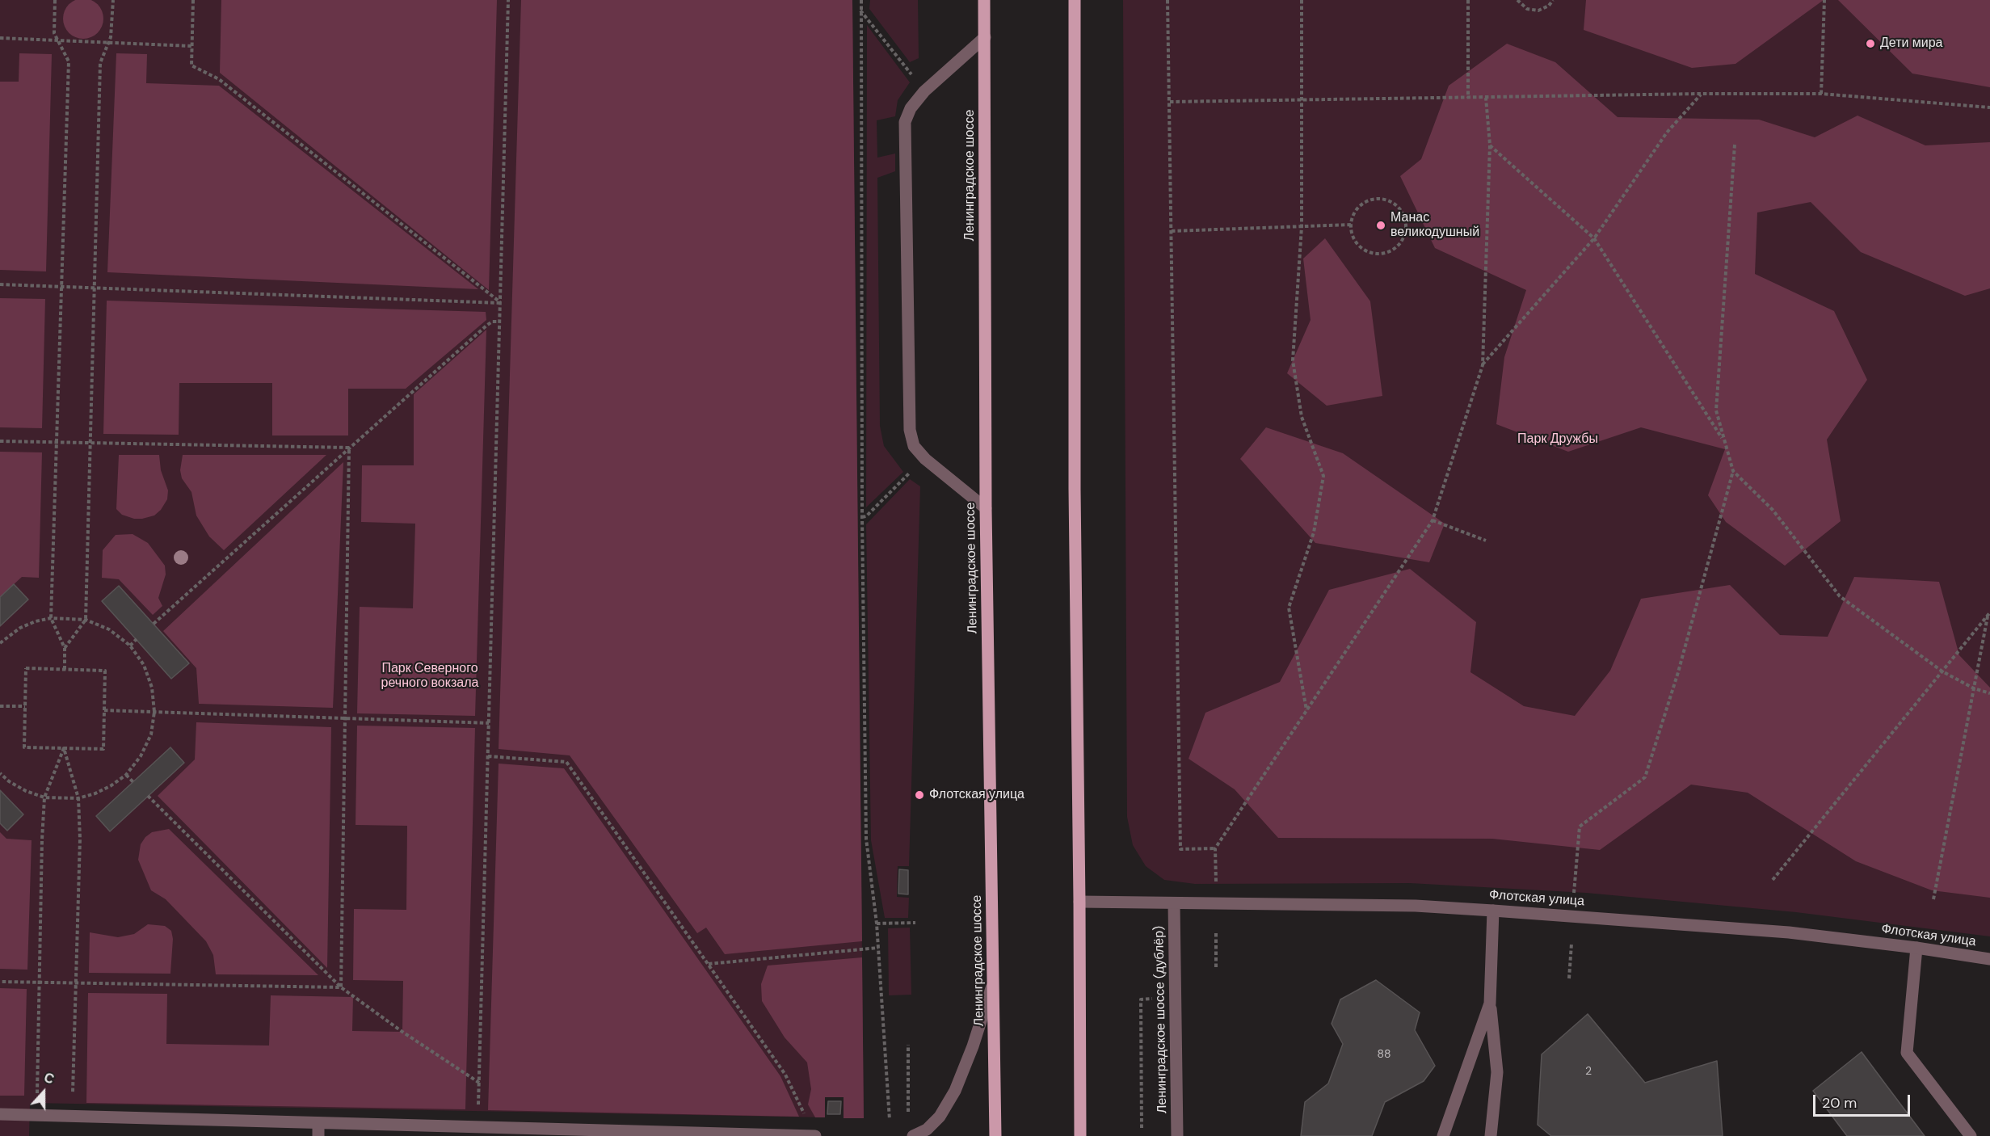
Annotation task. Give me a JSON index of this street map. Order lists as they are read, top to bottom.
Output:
{
  "streets": {
    "main road": ["Ленинградское шоссе"],
    "street": ["Флотская улица", "Ленинградское шоссе (дублёр)"]
  },
  "crossings": [
    ["Флотская улица", "Ленинградское шоссе (дублёр)"]
  ],
  "parks": ["Парк Дружбы", "Парк Северного речного вокзала"],
  "places": ["Дети мира", "Манас великодушный", "Флотская улица"],
  "house_numbers": ["88", "2"],
  "scale_bar": "20 m",
  "north": "top"
}
